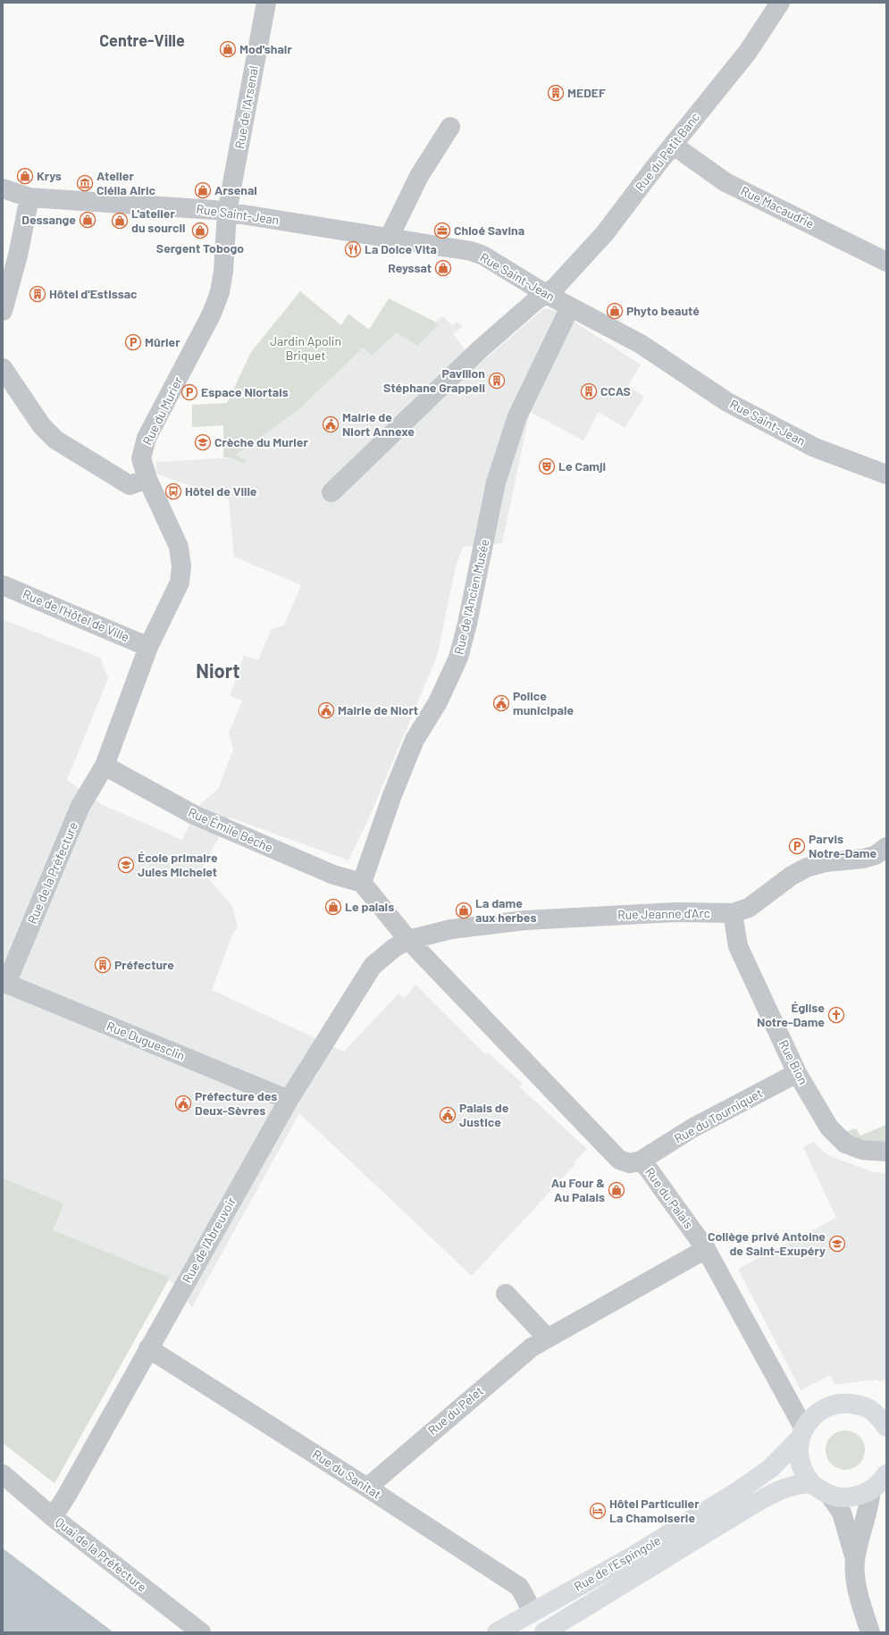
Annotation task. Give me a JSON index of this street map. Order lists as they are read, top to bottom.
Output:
{
  "streets": {
    "main road": ["Rue de l'Espingole"],
    "street": [
      "Rue de l'Arsenal",
      "Rue du Petit Banc",
      "Rue Macaudrie",
      "Rue Saint-Jean",
      "Rue du Murier",
      "Rue de l'Ancien Musée",
      "Rue de l'Hôtel de Ville",
      "Rue Émile Bèche",
      "Rue de la Préfecture",
      "Rue Jeanne d'Arc",
      "Rue Duguesclin",
      "Rue Bion",
      "Rue du Tourniquet",
      "Rue du Palais",
      "Rue de l'Abreuvoir",
      "Rue du Pelet",
      "Rue du Sanitat",
      "Quai de la Préfecture"
    ]
  },
  "crossings": [
    ["Rue de l'Arsenal", "Rue Saint-Jean"],
    ["Rue de l'Arsenal", "Rue du Murier"],
    ["Rue du Petit Banc", "Rue Macaudrie"],
    ["Rue du Petit Banc", "Rue Saint-Jean"],
    ["Rue Saint-Jean", "Rue du Murier"],
    ["Rue Saint-Jean", "Rue de l'Ancien Musée"],
    ["Rue du Murier", "Rue de l'Hôtel de Ville"],
    ["Rue du Murier", "Rue de la Préfecture"],
    ["Rue de l'Ancien Musée", "Rue Émile Bèche"],
    ["Rue de l'Ancien Musée", "Rue du Palais"],
    ["Rue de l'Hôtel de Ville", "Rue de la Préfecture"],
    ["Rue Émile Bèche", "Rue de la Préfecture"],
    ["Rue Émile Bèche", "Rue du Palais"],
    ["Rue de la Préfecture", "Rue Duguesclin"],
    ["Rue Jeanne d'Arc", "Rue Bion"],
    ["Rue Jeanne d'Arc", "Rue du Palais"],
    ["Rue Jeanne d'Arc", "Rue de l'Abreuvoir"],
    ["Rue Duguesclin", "Rue de l'Abreuvoir"],
    ["Rue Bion", "Rue du Tourniquet"],
    ["Rue du Tourniquet", "Rue du Palais"],
    ["Rue du Palais", "Rue de l'Abreuvoir"],
    ["Rue du Palais", "Rue du Pelet"],
    ["Rue du Palais", "Rue de l'Espingole"],
    ["Rue de l'Abreuvoir", "Rue du Sanitat"],
    ["Rue de l'Abreuvoir", "Quai de la Préfecture"],
    ["Rue du Pelet", "Rue du Sanitat"],
    ["Rue du Sanitat", "Rue de l'Espingole"]
  ],
  "districts": ["Centre-Ville", "Niort"],
  "parks": ["Jardin Apolin Briquet"],
  "places": {
    "shop": [
      "Mod'shair",
      "Krys",
      "Arsenal",
      "Dessange",
      "L'atelier du sourcil",
      "Sergent Tobogo",
      "Reyssat",
      "Phyto beauté",
      "Le palais",
      "La dame aux herbes",
      "Au Four & Au Palais"
    ],
    "building": [
      "MEDEF",
      "Hôtel d'Estissac",
      "Pavillon Stéphane Grappeli",
      "CCAS",
      "Préfecture"
    ],
    "museum": ["Atelier Clélia Alric"],
    "office": ["Chloé Savina"],
    "restaurant": ["La Dolce Vita"],
    "parking": ["Mûrier", "Espace Niortais", "Parvis Notre-Dame"],
    "public building": [
      "Mairie de Niort Annexe",
      "Police municipale",
      "Mairie de Niort",
      "Préfecture des Deux-Sèvres",
      "Palais de Justice"
    ],
    "school or university": ["Crèche du Murier", "École primaire Jules Michelet", "Collège privé Antoine de Saint-Exupéry"],
    "theatre": ["Le Camji"],
    "bus stop": ["Hôtel de Ville"],
    "church": ["Église Notre-Dame"],
    "hotel": ["Hôtel Particulier La Chamoiserie"]
  }
}
